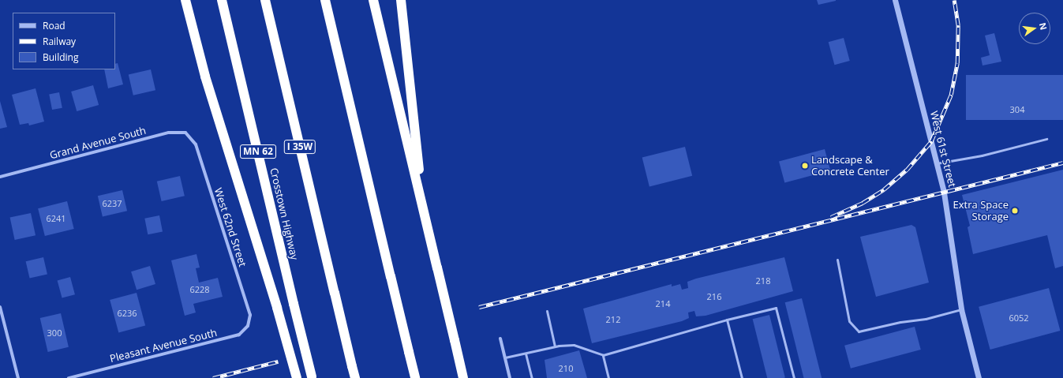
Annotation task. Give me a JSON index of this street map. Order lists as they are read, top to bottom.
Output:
{
  "streets": {
    "highway": ["I 35W", "MN 62", "Crosstown Highway"],
    "street": [
      "Grand Avenue South",
      "West 61st Street",
      "West 62nd Street",
      "Pleasant Avenue South"
    ]
  },
  "crossings": [
    ["Grand Avenue South", "West 62nd Street"],
    ["West 62nd Street", "Pleasant Avenue South"]
  ],
  "places": ["Landscape & Concrete Center", "Extra Space Storage"],
  "house_numbers": [
    "304",
    "6237",
    "6241",
    "218",
    "6228",
    "216",
    "214",
    "6236",
    "6052",
    "212",
    "300",
    "210"
  ],
  "legend": ["Road", "Railway", "Building"],
  "north": "right"
}
